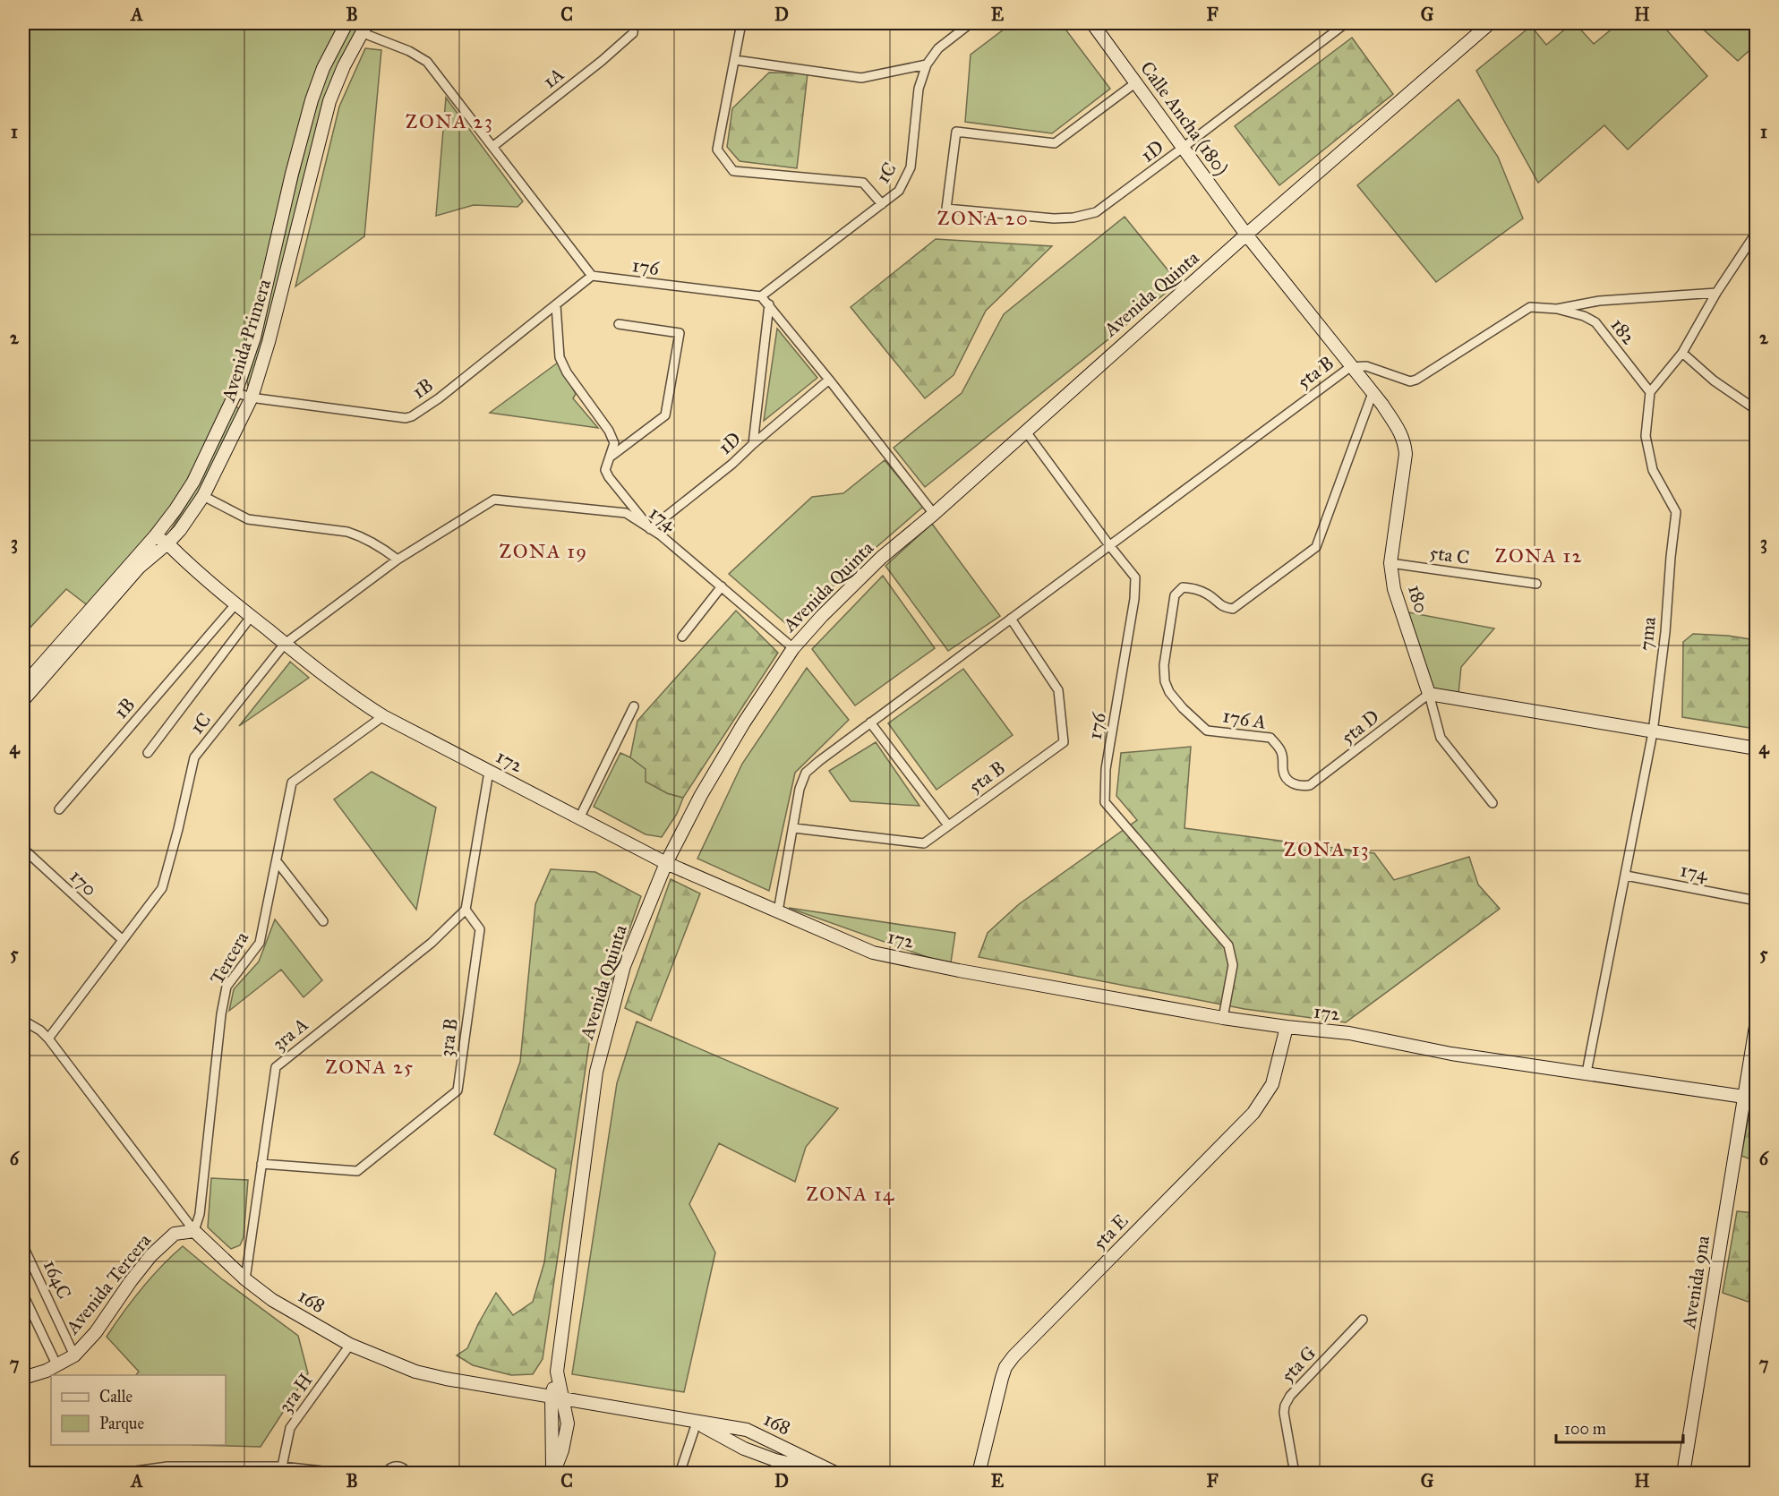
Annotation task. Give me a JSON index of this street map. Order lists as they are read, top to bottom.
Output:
{
  "streets": {
    "street": [
      "1A",
      "Calle Ancha (180)",
      "1D",
      "1C",
      "176",
      "Avenida Quinta",
      "182",
      "Avenida Primera",
      "5ta B",
      "1B",
      "174",
      "5ta C",
      "180",
      "7ma",
      "176 A",
      "5ta D",
      "172",
      "170",
      "Tercera",
      "3ra A",
      "3ra B",
      "5ta E",
      "164C",
      "Avenida 9na",
      "Avenida Tercera",
      "168",
      "5ta G",
      "3ra H"
    ]
  },
  "crossings": [
    ["Calle Ancha (180)", "1D"],
    ["Calle Ancha (180)", "Avenida Quinta"],
    ["Calle Ancha (180)", "180"],
    ["1D", "174"],
    ["1C", "176"],
    ["1C", "174"],
    ["1C", "172"],
    ["1C", "170"],
    ["1C", "168"],
    ["176", "Avenida Quinta"],
    ["176", "5ta B"],
    ["176", "1B"],
    ["176", "172"],
    ["Avenida Quinta", "174"],
    ["Avenida Quinta", "180"],
    ["Avenida Quinta", "172"],
    ["Avenida Quinta", "168"],
    ["182", "5ta B"],
    ["182", "7ma"],
    ["Avenida Primera", "1B"],
    ["Avenida Primera", "172"],
    ["5ta B", "180"],
    ["5ta B", "172"],
    ["1B", "172"],
    ["174", "7ma"],
    ["5ta C", "180"],
    ["180", "176 A"],
    ["180", "5ta D"],
    ["7ma", "172"],
    ["176 A", "5ta D"],
    ["172", "Tercera"],
    ["172", "5ta E"],
    ["172", "Avenida 9na"],
    ["Tercera", "Avenida Tercera"],
    ["Tercera", "168"],
    ["3ra A", "3ra B"],
    ["3ra A", "168"],
    ["164C", "Avenida Tercera"],
    ["Avenida Tercera", "168"],
    ["168", "3ra H"]
  ],
  "districts": [
    "ZONA 23",
    "ZONA 20",
    "ZONA 19",
    "ZONA 12",
    "ZONA 13",
    "ZONA 25",
    "ZONA 14"
  ],
  "legend": ["Calle", "Parque"],
  "scale_bar": "100 m",
  "grid": {
    "columns": [
      "A",
      "B",
      "C",
      "D",
      "E",
      "F",
      "G",
      "H"
    ],
    "rows": [
      "1",
      "2",
      "3",
      "4",
      "5",
      "6",
      "7"
    ]
  }
}
